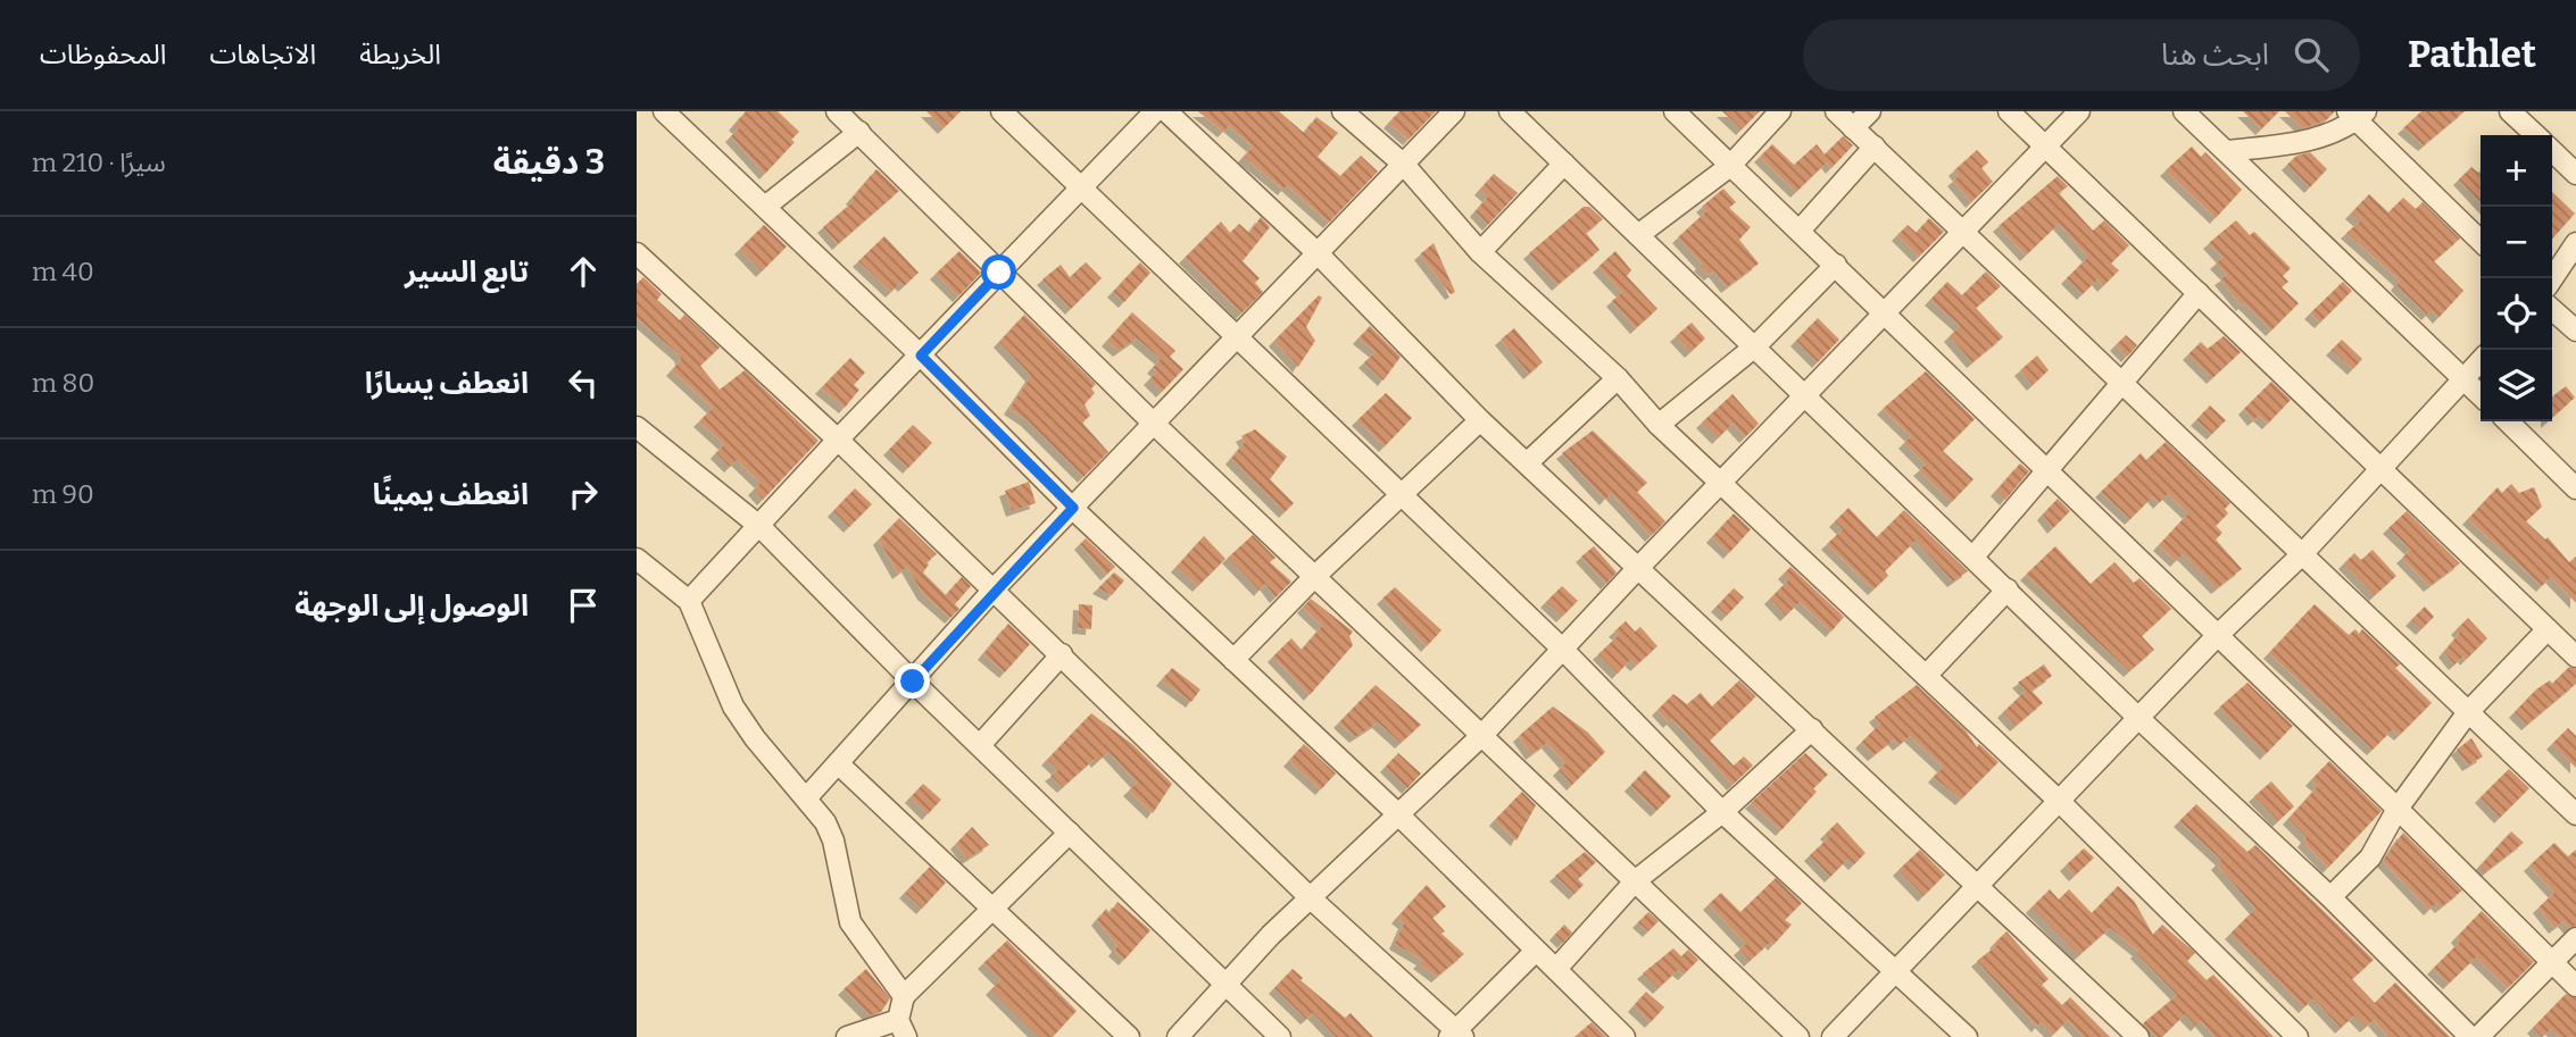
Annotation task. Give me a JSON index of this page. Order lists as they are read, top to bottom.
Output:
{
  "page": {
    "header": "Pathlet",
    "search": "ابحث هنا",
    "nav": ["الخريطة", "الاتجاهات", "المحفوظات"],
    "heading": ["3 دقيقة", "سيرًا · 210 m"],
    "map_buttons": ["+", "−"],
    "list": [
      ["تابع السير", "40 m"],
      ["انعطف يسارًا", "80 m"],
      ["انعطف يمينًا", "90 m"],
      "الوصول إلى الوجهة"
    ]
  }
}
